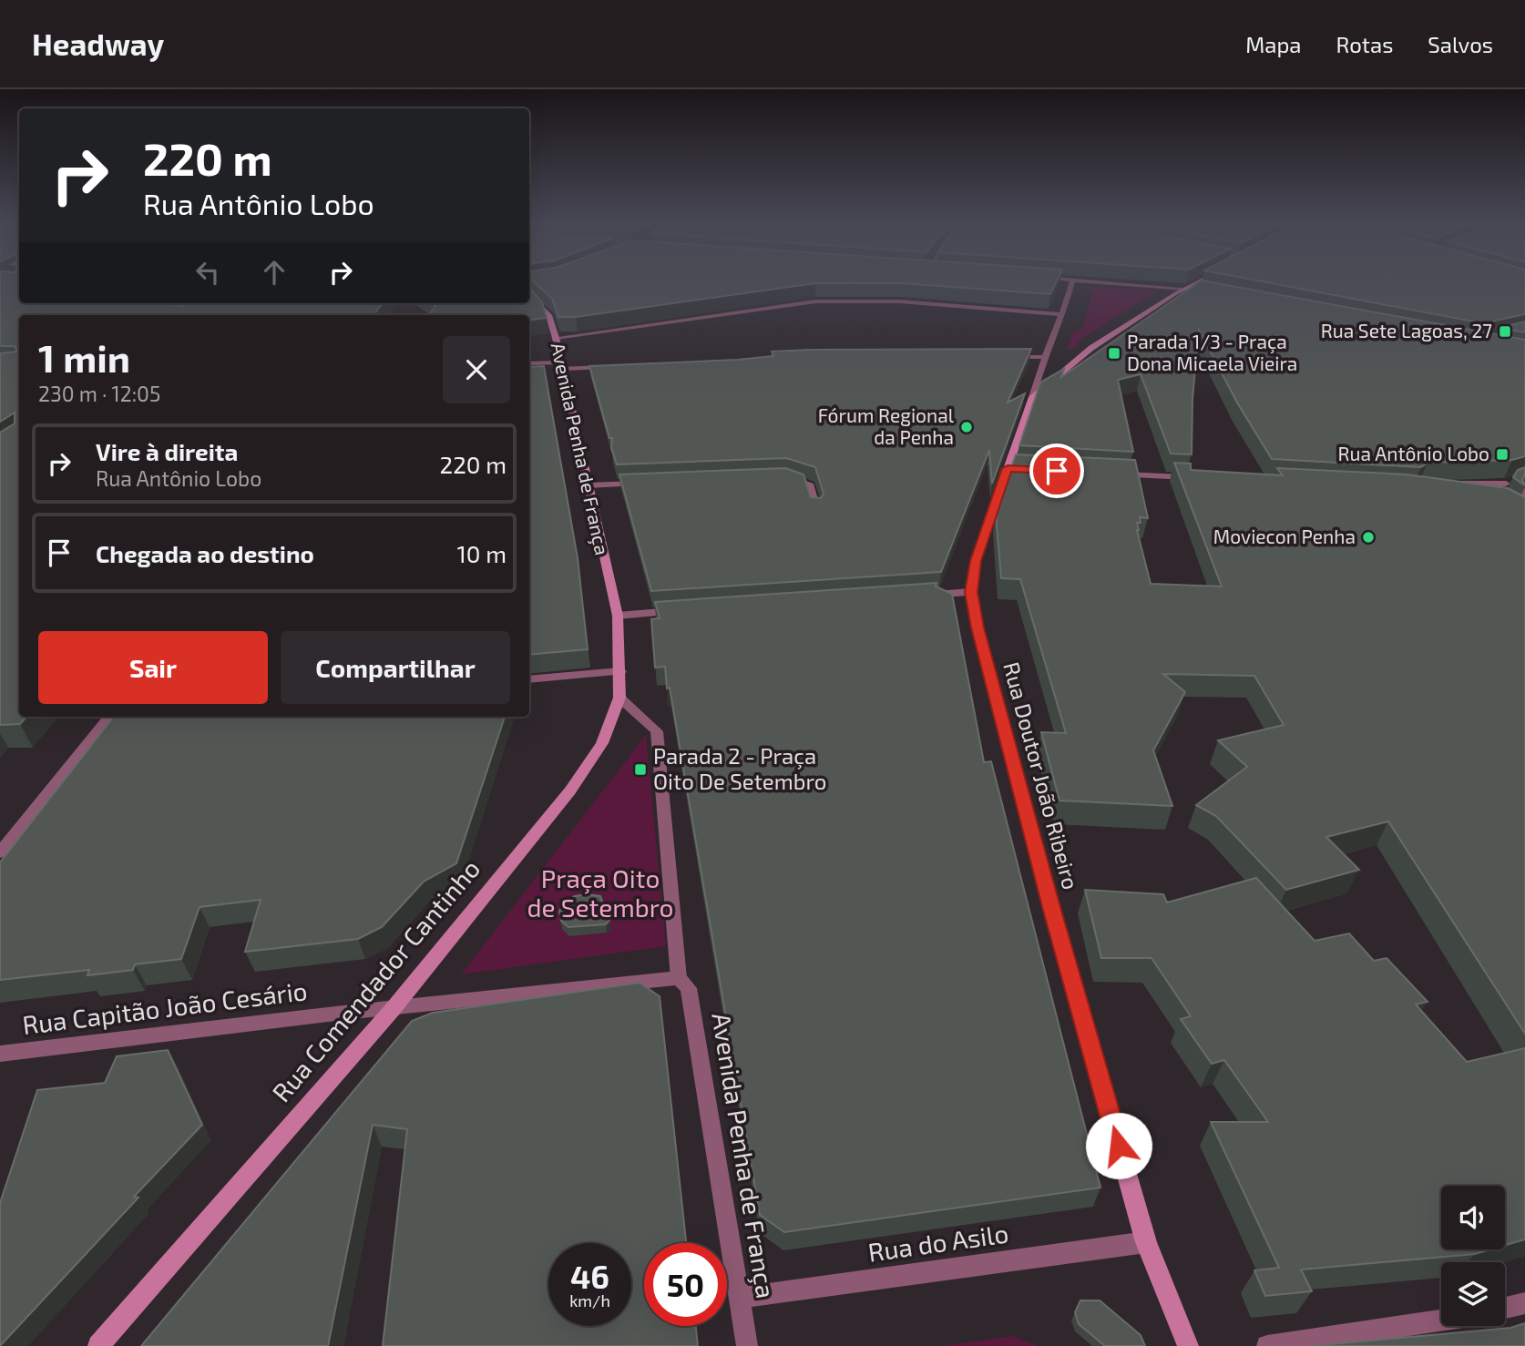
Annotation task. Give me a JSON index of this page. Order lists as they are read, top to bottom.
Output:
{
  "streets": {
    "main road": ["Avenida Penha de França", "Rua Doutor João Ribeiro", "Rua Comendador Cantinho"],
    "street": ["Rua Capitão João Cesário", "Rua do Asilo"]
  },
  "crossings": [
    ["Avenida Penha de França", "Rua Comendador Cantinho"],
    ["Avenida Penha de França", "Rua Capitão João Cesário"],
    ["Avenida Penha de França", "Rua do Asilo"],
    ["Rua Doutor João Ribeiro", "Rua do Asilo"],
    ["Rua Comendador Cantinho", "Rua Capitão João Cesário"]
  ],
  "parks": ["Praça Oito de Setembro"],
  "places": {
    "transit": [
      "Rua Sete Lagoas, 27",
      "Parada 1/3 - Praça Dona Micaela Vieira",
      "Rua Antônio Lobo",
      "Parada 2 - Praça Oito De Setembro"
    ],
    "other": ["Fórum Regional da Penha", "Moviecon Penha"]
  },
  "page": {
    "header": "Headway",
    "nav": ["Mapa", "Rotas", "Salvos"],
    "turn": ["220 m", "Rua Antônio Lobo"],
    "heading": ["1 min", "230 m · 12:05"],
    "list": [
      {
        "name": "Vire à direita",
        "note": "Rua Antônio Lobo",
        "value": "220 m"
      },
      {
        "name": "Chegada ao destino",
        "value": "10 m"
      }
    ],
    "buttons": ["Sair", "Compartilhar"],
    "speed": "46 km/h",
    "limit": "50"
  }
}
